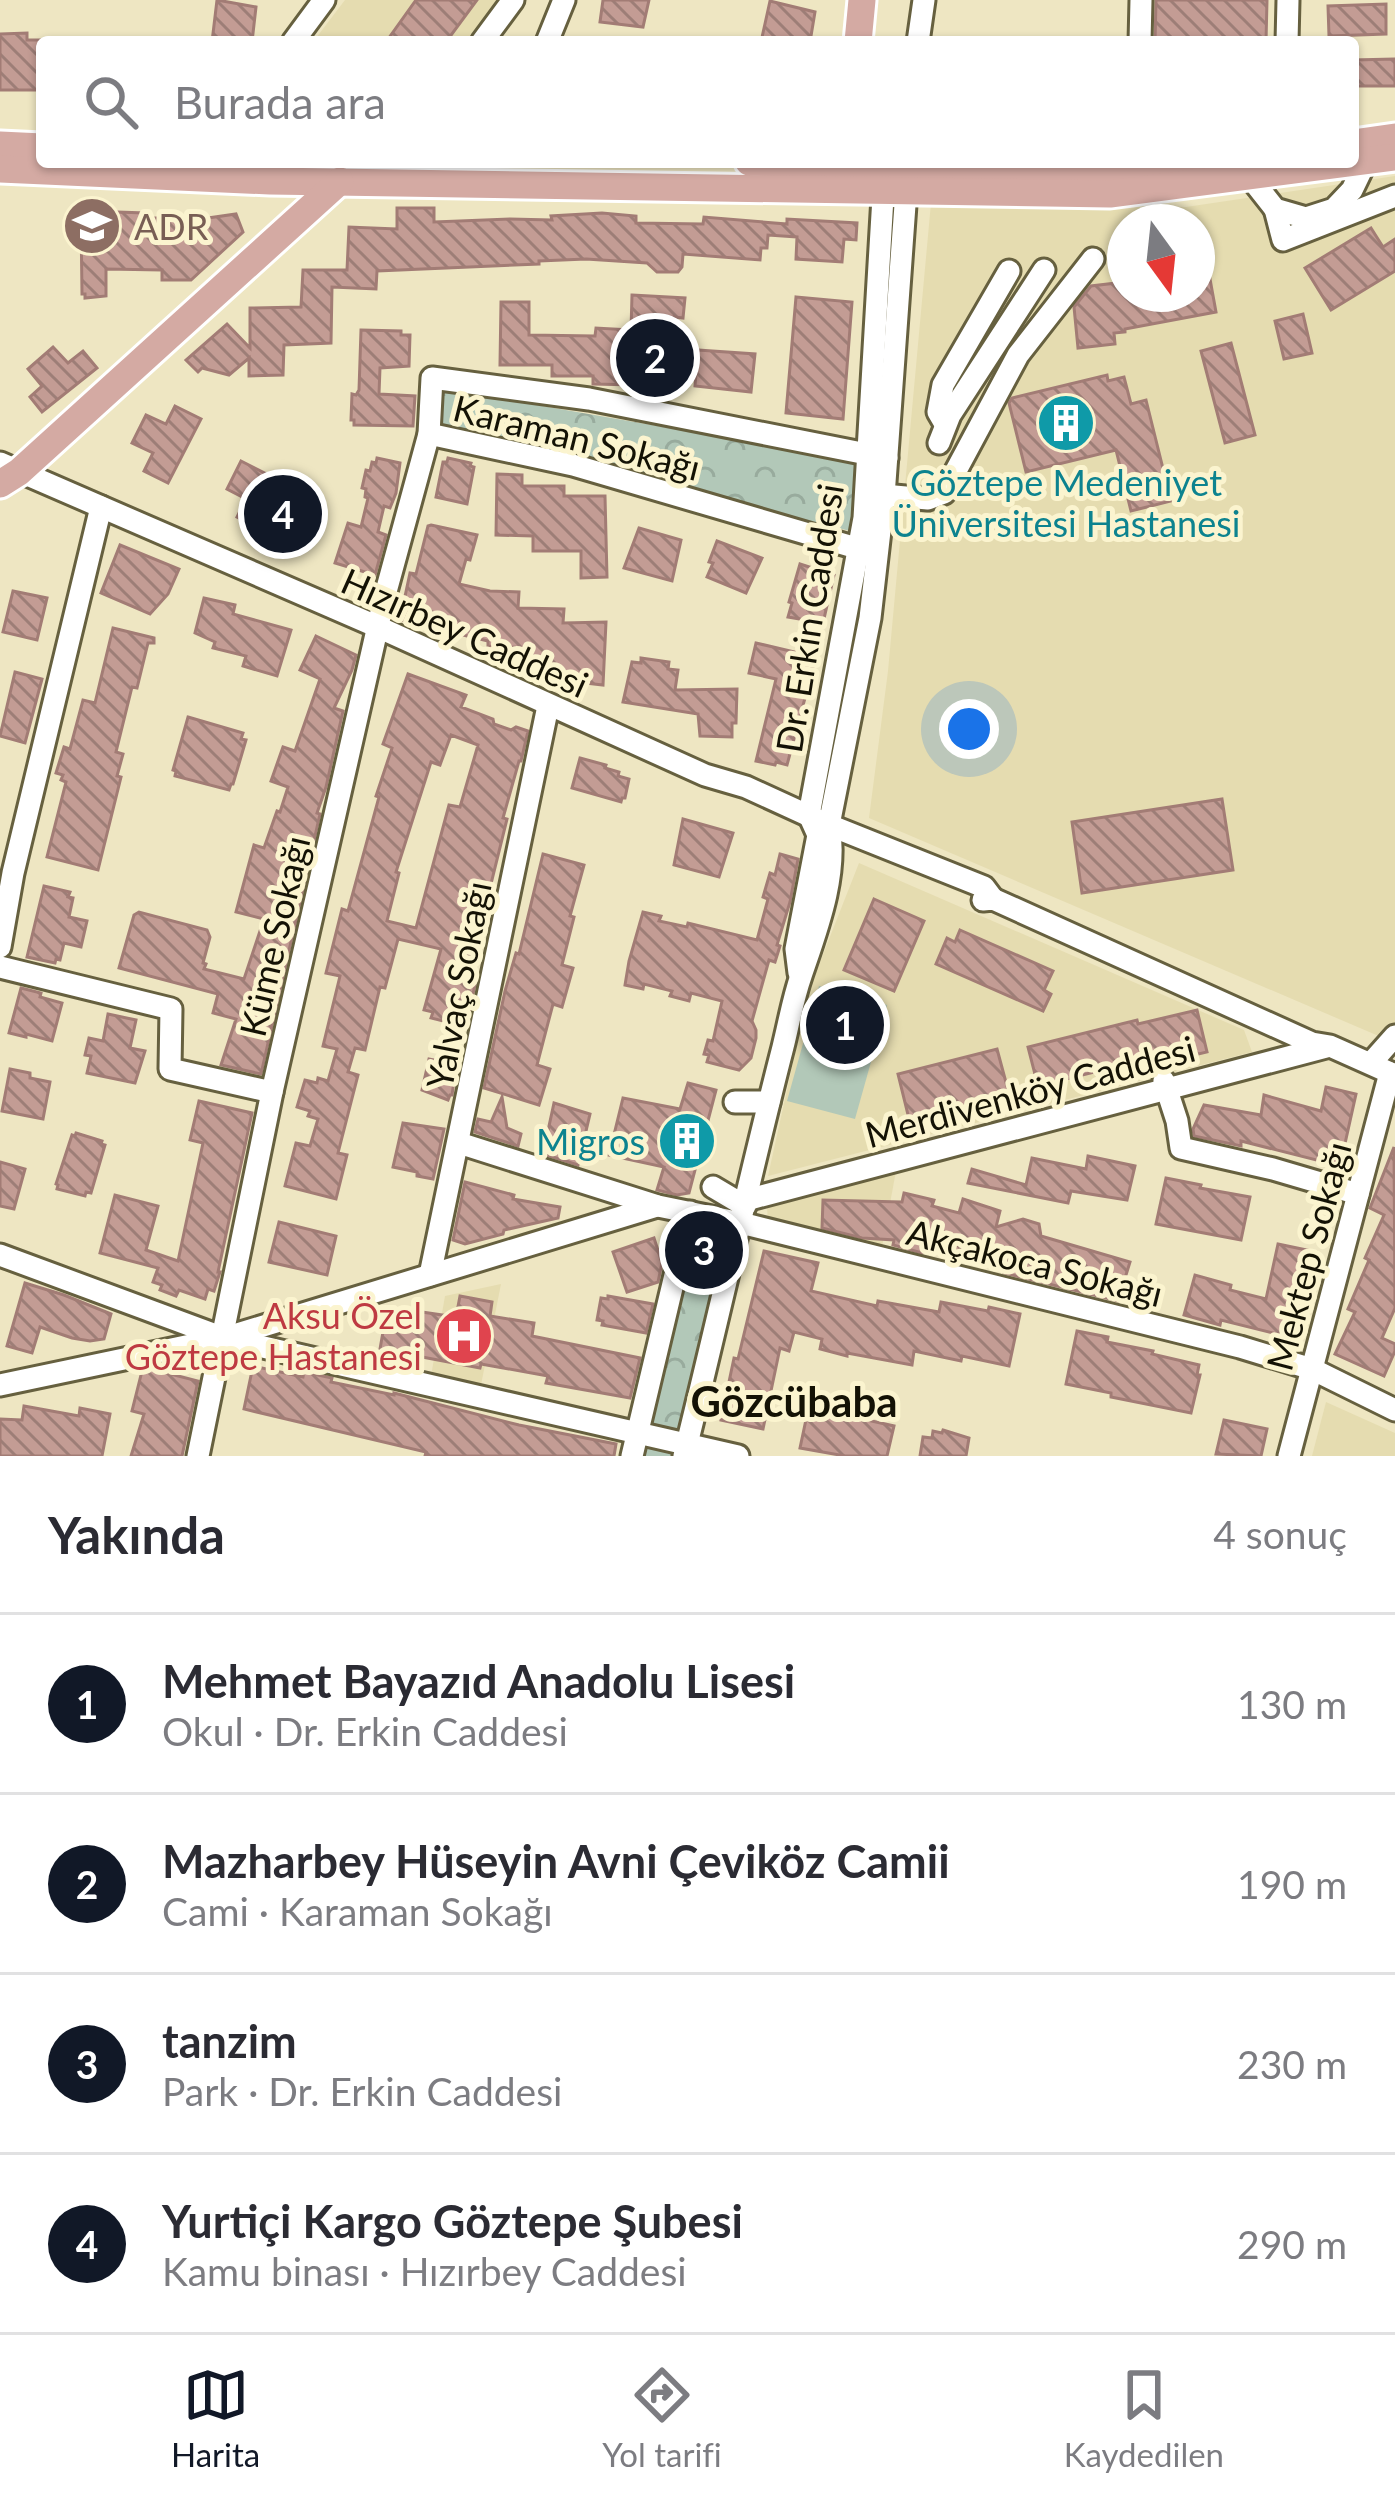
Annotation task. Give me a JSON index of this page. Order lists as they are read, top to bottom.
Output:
{
  "streets": {
    "street": [
      "Karaman Sokağı",
      "Dr. Erkin Caddesi",
      "Hızırbey Caddesi",
      "Küme Sokağı",
      "Yalvaç Sokağı",
      "Mektep Sokağı",
      "Akçakoca Sokağı"
    ]
  },
  "crossings": [
    ["Karaman Sokağı", "Dr. Erkin Caddesi"],
    ["Karaman Sokağı", "Küme Sokağı"],
    ["Dr. Erkin Caddesi", "Hızırbey Caddesi"],
    ["Dr. Erkin Caddesi", "Akçakoca Sokağı"],
    ["Hızırbey Caddesi", "Küme Sokağı"],
    ["Hızırbey Caddesi", "Yalvaç Sokağı"],
    ["Hızırbey Caddesi", "Mektep Sokağı"],
    ["Mektep Sokağı", "Akçakoca Sokağı"]
  ],
  "districts": ["Gözcübaba"],
  "places": {
    "school or university": ["ADR"],
    "building": ["Göztepe Medeniyet Üniversitesi Hastanesi", "Migros"],
    "hospital": ["Aksu Özel Göztepe Hastanesi"]
  },
  "north": "bottom",
  "page": {
    "search": "Burada ara",
    "pins": [
      "2",
      "4",
      "1",
      "3"
    ],
    "heading": ["Yakında", "4 sonuç"],
    "list": [
      {
        "mark": "1",
        "name": "Mehmet Bayazıd Anadolu Lisesi",
        "note": "Okul · Dr. Erkin Caddesi",
        "value": "130 m"
      },
      {
        "mark": "2",
        "name": "Mazharbey Hüseyin Avni Çeviköz Camii",
        "note": "Cami · Karaman Sokağı",
        "value": "190 m"
      },
      {
        "mark": "3",
        "name": "tanzim",
        "note": "Park · Dr. Erkin Caddesi",
        "value": "230 m"
      },
      {
        "mark": "4",
        "name": "Yurtiçi Kargo Göztepe Şubesi",
        "note": "Kamu binası · Hızırbey Caddesi",
        "value": "290 m"
      }
    ],
    "nav": ["Harita", "Yol tarifi", "Kaydedilen"]
  }
}
